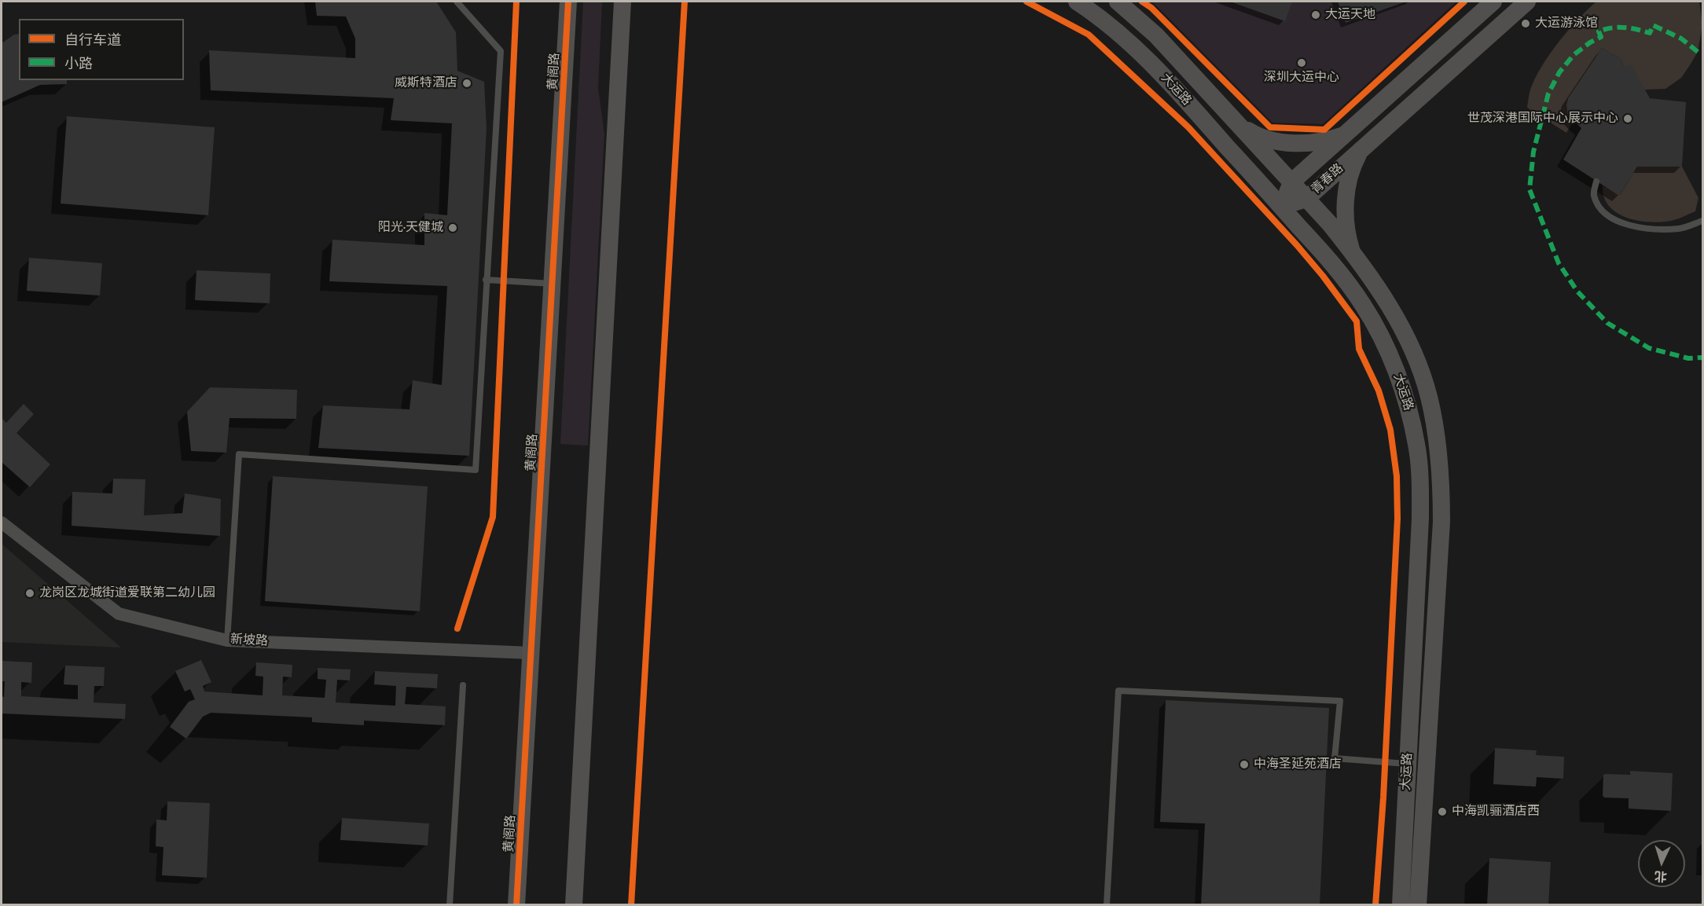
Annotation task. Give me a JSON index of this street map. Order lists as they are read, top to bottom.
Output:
{
  "streets": {
    "street": [
      "黄阁路",
      "大运路",
      "青春路",
      "新坡路"
    ]
  },
  "crossings": [
    ["黄阁路", "新坡路"],
    ["大运路", "青春路"]
  ],
  "places": [
    "大运天地",
    "大运游泳馆",
    "深圳大运中心",
    "威斯特酒店",
    "世茂深港国际中心展示中心",
    "阳光·天健城",
    "龙岗区龙城街道爱联第二幼儿园",
    "中海圣延苑酒店",
    "中海凯骊酒店西"
  ],
  "legend": ["自行车道", "小路"],
  "north": "bottom"
}
